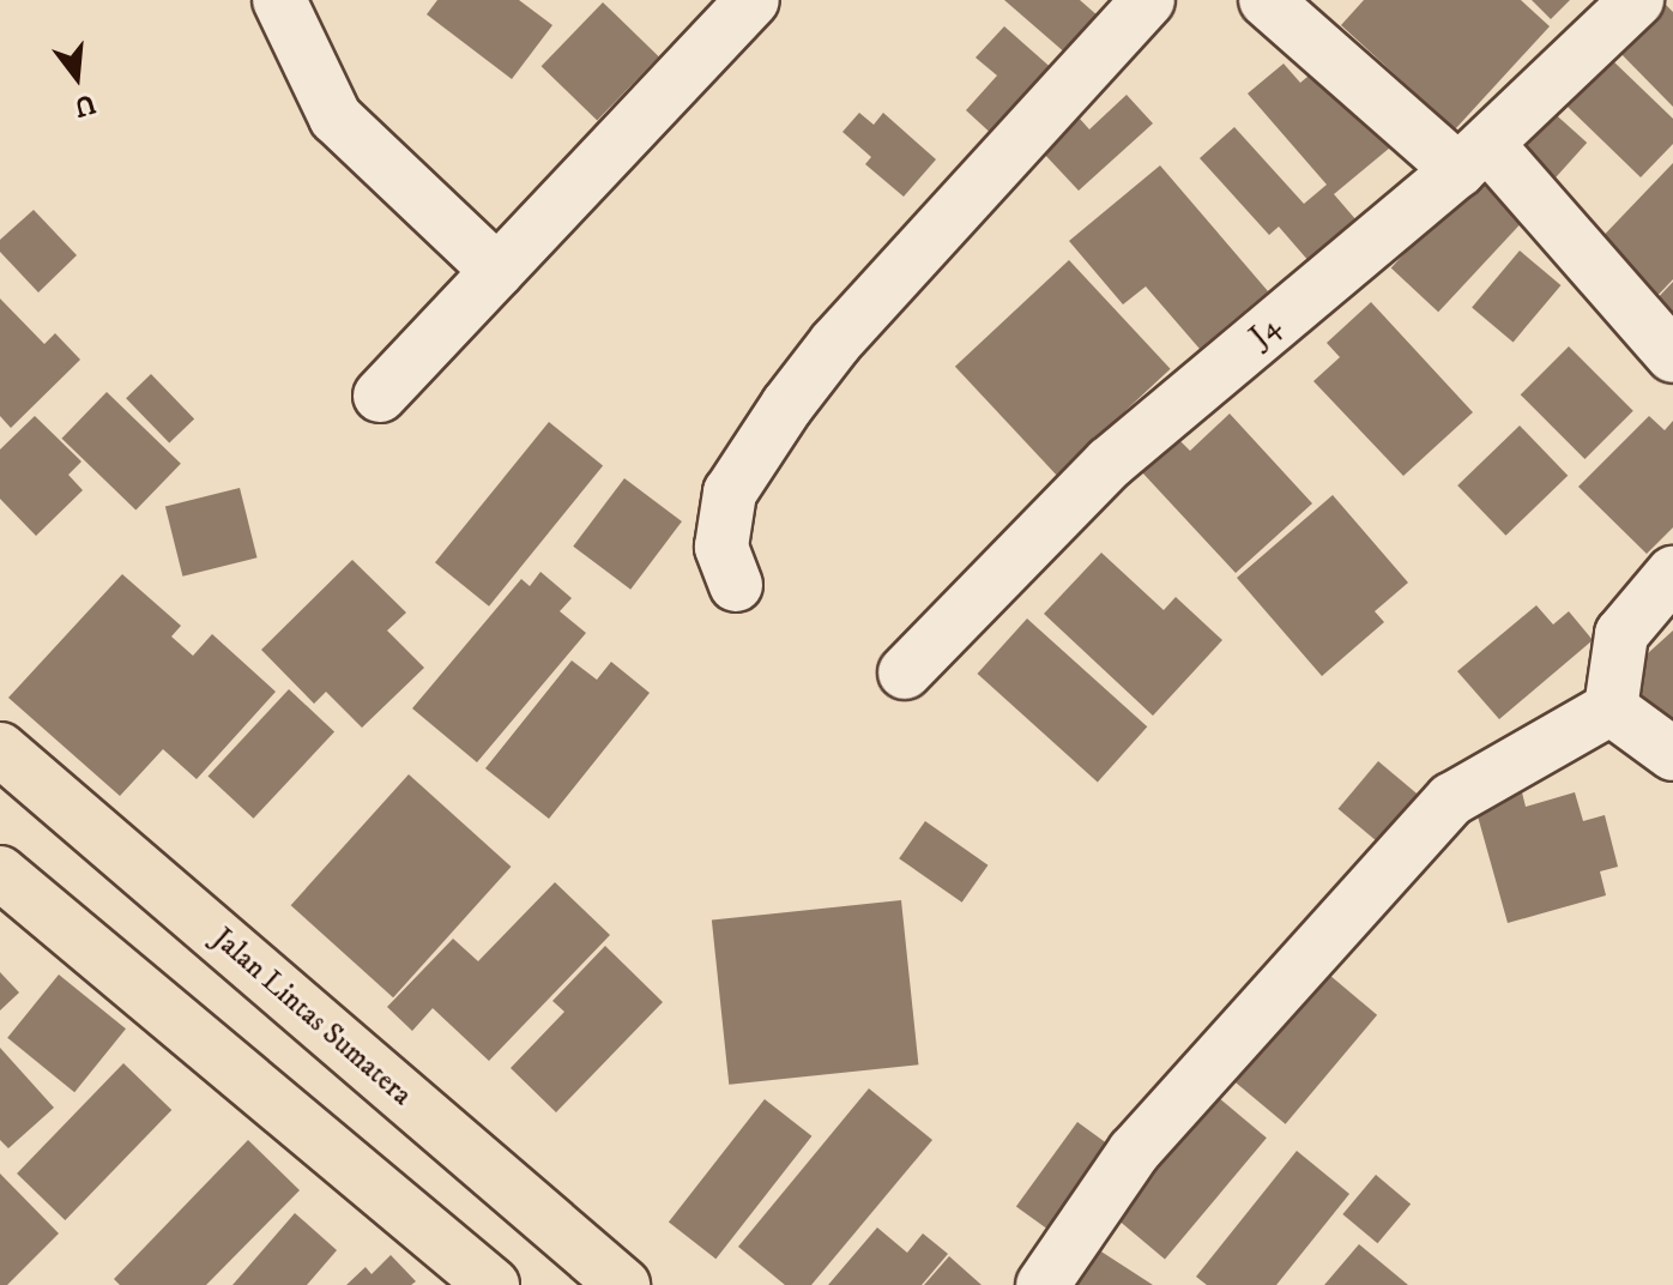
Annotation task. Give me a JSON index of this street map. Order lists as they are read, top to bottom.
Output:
{
  "streets": {
    "highway": ["Jalan Lintas Sumatera"],
    "street": ["J4"]
  },
  "north": "bottom"
}
